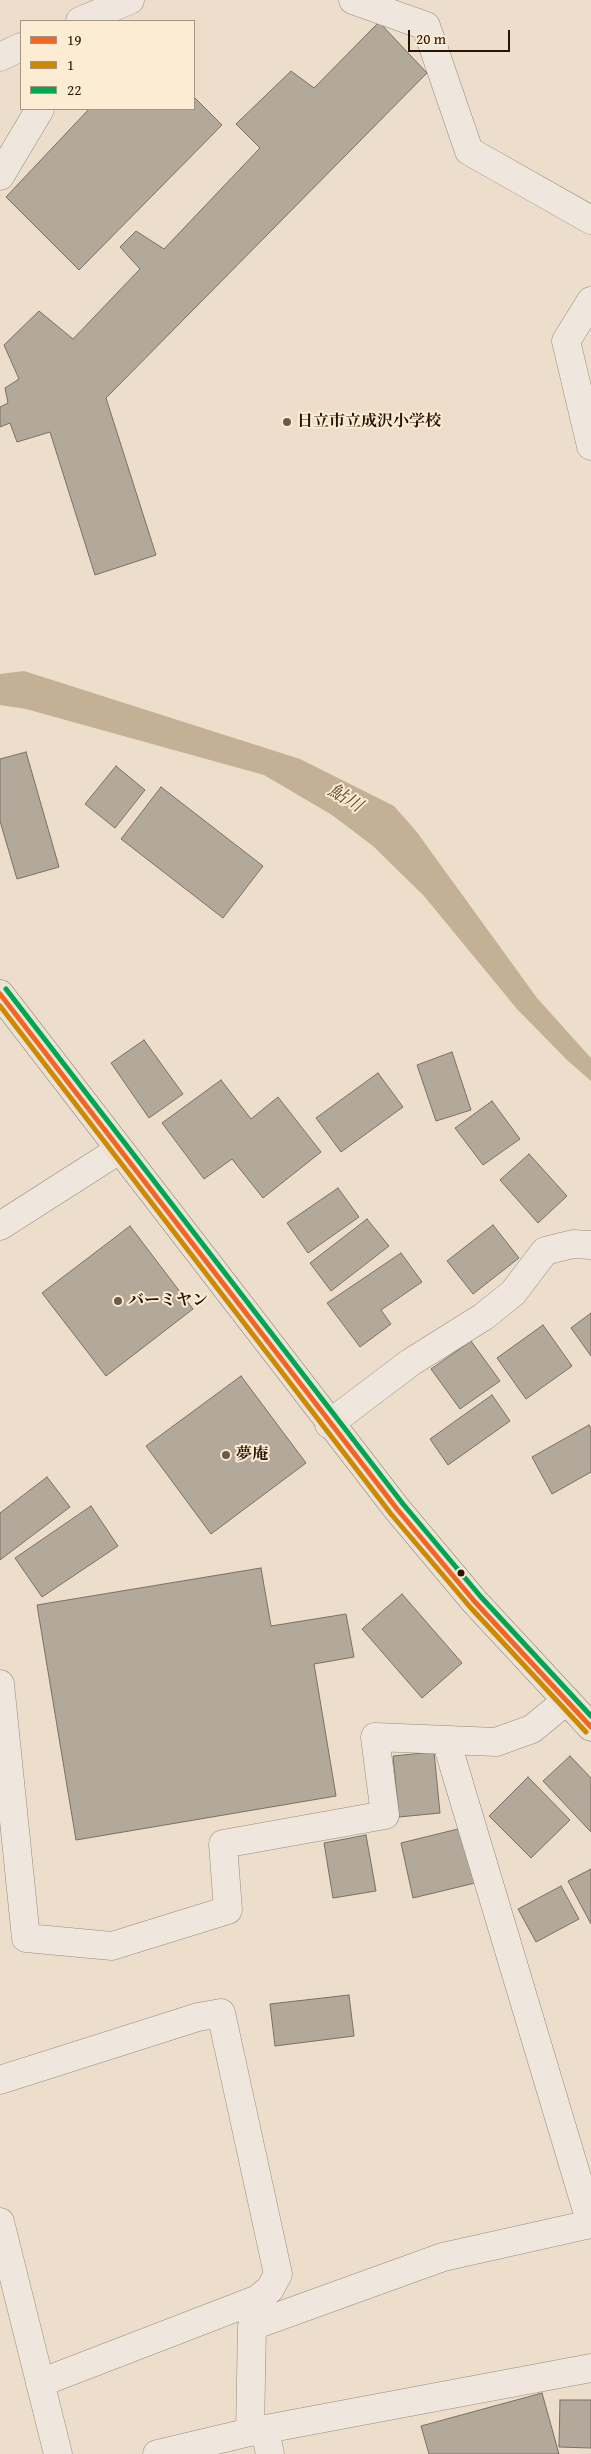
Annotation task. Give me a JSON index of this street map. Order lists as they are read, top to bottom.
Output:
{
  "water": ["鮎川"],
  "places": ["日立市立成沢小学校", "バーミヤン", "夢庵"],
  "lines": ["transit line 22", "transit line 19", "transit line 1"],
  "legend": ["19", "1", "22"],
  "scale_bar": "20 m"
}
